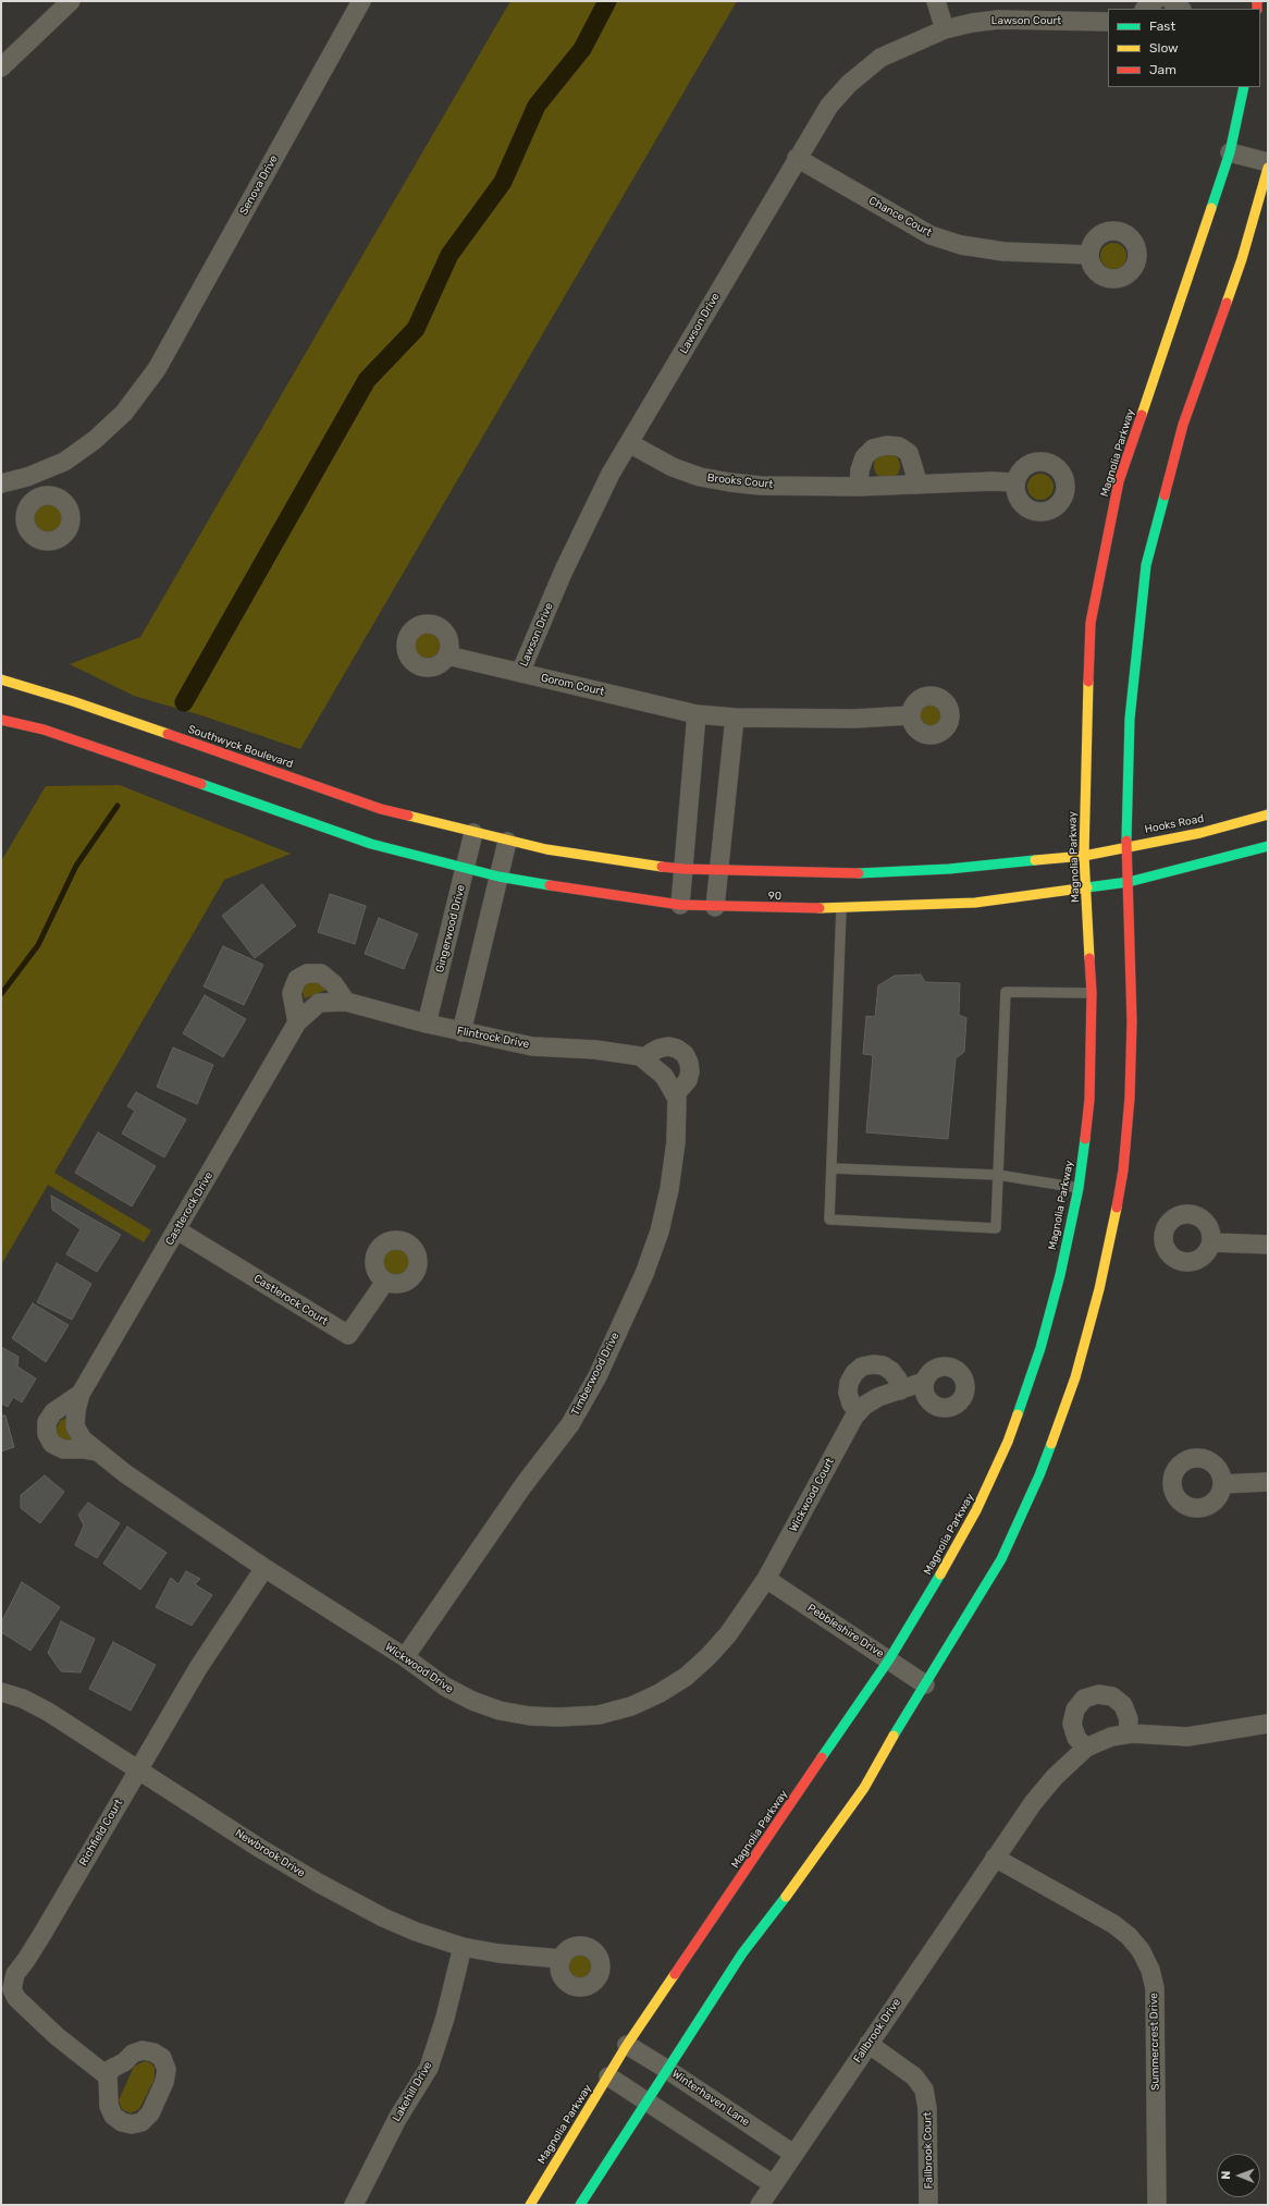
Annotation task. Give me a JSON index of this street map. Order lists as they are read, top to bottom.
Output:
{
  "streets": {
    "main road": [
      "Magnolia Parkway",
      "Southwyck Boulevard",
      "Hooks Road",
      "90"
    ],
    "street": [
      "Lawson Court",
      "Senova Drive",
      "Chance Court",
      "Lawson Drive",
      "Brooks Court",
      "Gorom Court",
      "Gingerwood Drive",
      "Flintrock Drive",
      "Castlerock Drive",
      "Castlerock Court",
      "Timberwood Drive",
      "Wickwood Court",
      "Pebbleshire Drive",
      "Wickwood Drive",
      "Richfield Court",
      "Newbrook Drive",
      "Fallbrook Drive",
      "Summercrest Drive",
      "Lakehill Drive",
      "Winterhaven Lane",
      "Fallbrook Court"
    ]
  },
  "crossings": [
    ["Lawson Court", "Lawson Drive"],
    ["Chance Court", "Lawson Drive"],
    ["Lawson Drive", "Brooks Court"],
    ["Lawson Drive", "Gorom Court"],
    ["Magnolia Parkway", "Hooks Road"],
    ["Magnolia Parkway", "90"],
    ["Magnolia Parkway", "Pebbleshire Drive"],
    ["Magnolia Parkway", "Winterhaven Lane"],
    ["Southwyck Boulevard", "Gingerwood Drive"],
    ["90", "Gingerwood Drive"],
    ["Gingerwood Drive", "Flintrock Drive"],
    ["Flintrock Drive", "Castlerock Drive"],
    ["Flintrock Drive", "Timberwood Drive"],
    ["Castlerock Drive", "Castlerock Court"],
    ["Castlerock Drive", "Wickwood Drive"],
    ["Timberwood Drive", "Wickwood Drive"],
    ["Wickwood Court", "Pebbleshire Drive"],
    ["Wickwood Court", "Wickwood Drive"],
    ["Pebbleshire Drive", "Wickwood Drive"],
    ["Wickwood Drive", "Richfield Court"],
    ["Richfield Court", "Newbrook Drive"],
    ["Newbrook Drive", "Lakehill Drive"],
    ["Fallbrook Drive", "Summercrest Drive"],
    ["Fallbrook Drive", "Winterhaven Lane"],
    ["Fallbrook Drive", "Fallbrook Court"]
  ],
  "legend": ["Fast", "Slow", "Jam"],
  "north": "left"
}
